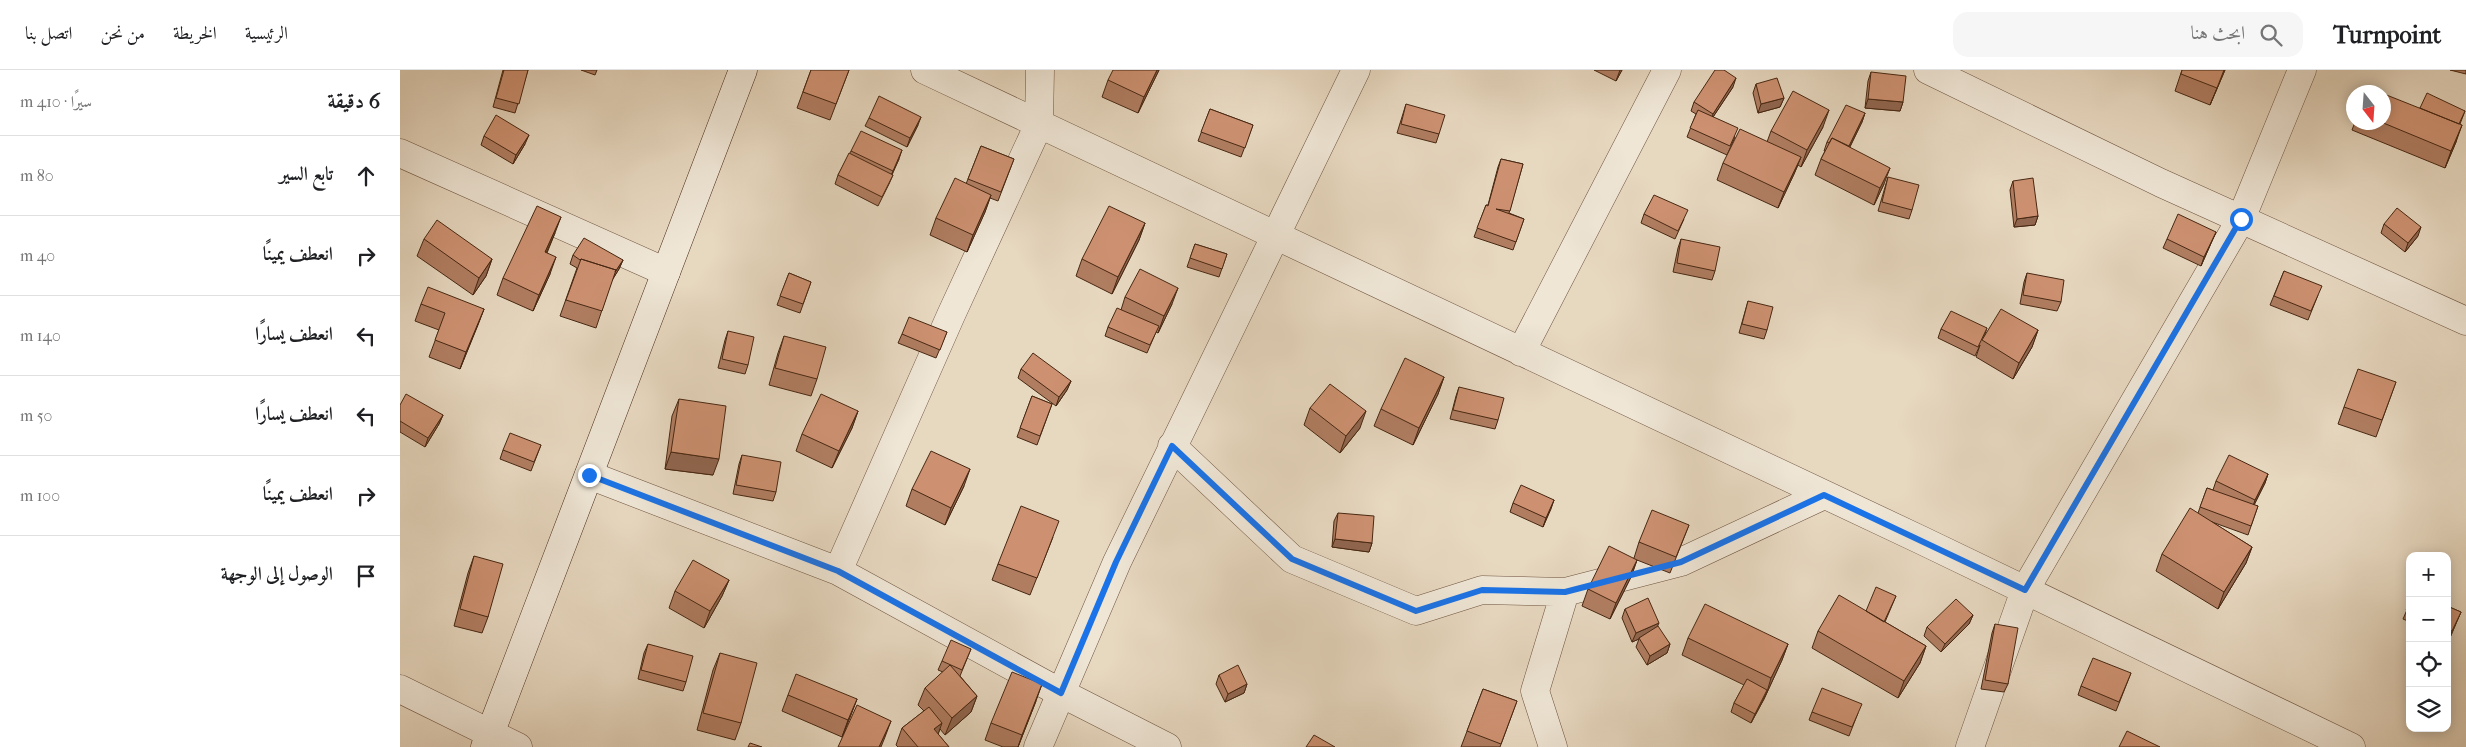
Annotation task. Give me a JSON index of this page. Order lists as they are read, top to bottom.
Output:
{
  "north": "bottom",
  "page": {
    "header": "Turnpoint",
    "search": "ابحث هنا",
    "nav": [
      "الرئيسية",
      "الخريطة",
      "من نحن",
      "اتصل بنا"
    ],
    "heading": ["6 دقيقة", "سيرًا · 410 m"],
    "list": [
      ["تابع السير", "80 m"],
      ["انعطف يمينًا", "40 m"],
      ["انعطف يسارًا", "140 m"],
      ["انعطف يسارًا", "50 m"],
      ["انعطف يمينًا", "100 m"],
      "الوصول إلى الوجهة"
    ],
    "map_buttons": ["+", "−"]
  }
}
